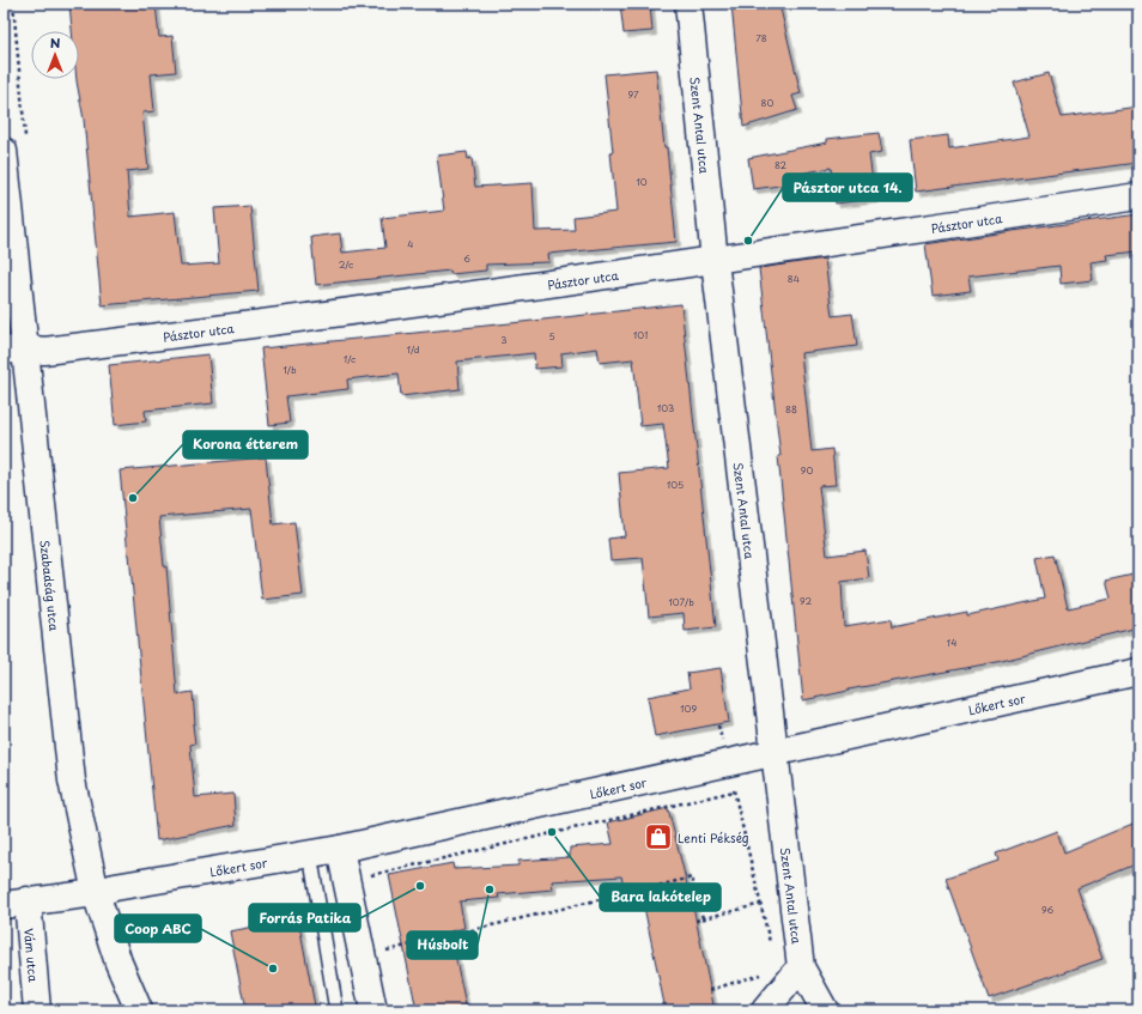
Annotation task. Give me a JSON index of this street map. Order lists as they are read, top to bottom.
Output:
{
  "streets": {
    "street": [
      "Szent Antal utca",
      "Pásztor utca",
      "Szabadság utca",
      "Lőkert sor",
      "Vám utca"
    ]
  },
  "crossings": [
    ["Szent Antal utca", "Pásztor utca"],
    ["Szent Antal utca", "Lőkert sor"],
    ["Pásztor utca", "Szabadság utca"],
    ["Szabadság utca", "Lőkert sor"],
    ["Lőkert sor", "Vám utca"]
  ],
  "places": {
    "other": [
      "Pásztor utca 14.",
      "Korona étterem",
      "Bara lakótelep",
      "Forrás Patika",
      "Húsbolt",
      "Coop ABC"
    ],
    "shop": ["Lenti Pékség"]
  },
  "house_numbers": [
    "78",
    "97",
    "80",
    "82",
    "10",
    "4",
    "6",
    "2/c",
    "84",
    "101",
    "5",
    "3",
    "1/d",
    "1/c",
    "1/b",
    "103",
    "88",
    "90",
    "105",
    "92",
    "107/b",
    "14",
    "109",
    "96"
  ],
  "north": "top"
}
